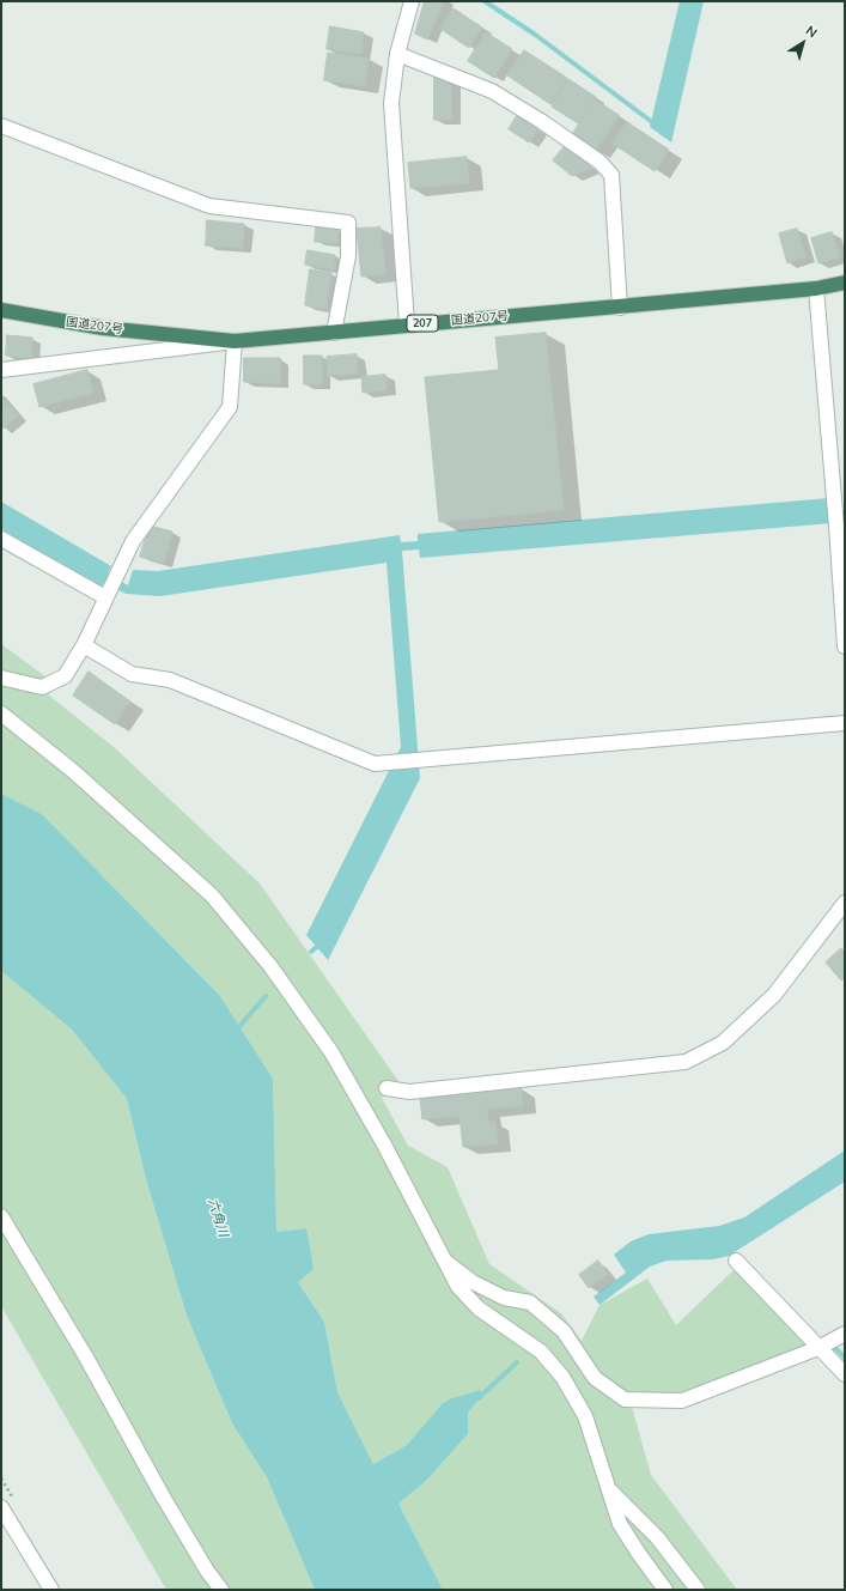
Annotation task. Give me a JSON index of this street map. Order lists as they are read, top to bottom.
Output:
{
  "streets": {
    "highway": ["国道207号", "207"]
  },
  "water": ["六角川"],
  "north": "top right"
}
